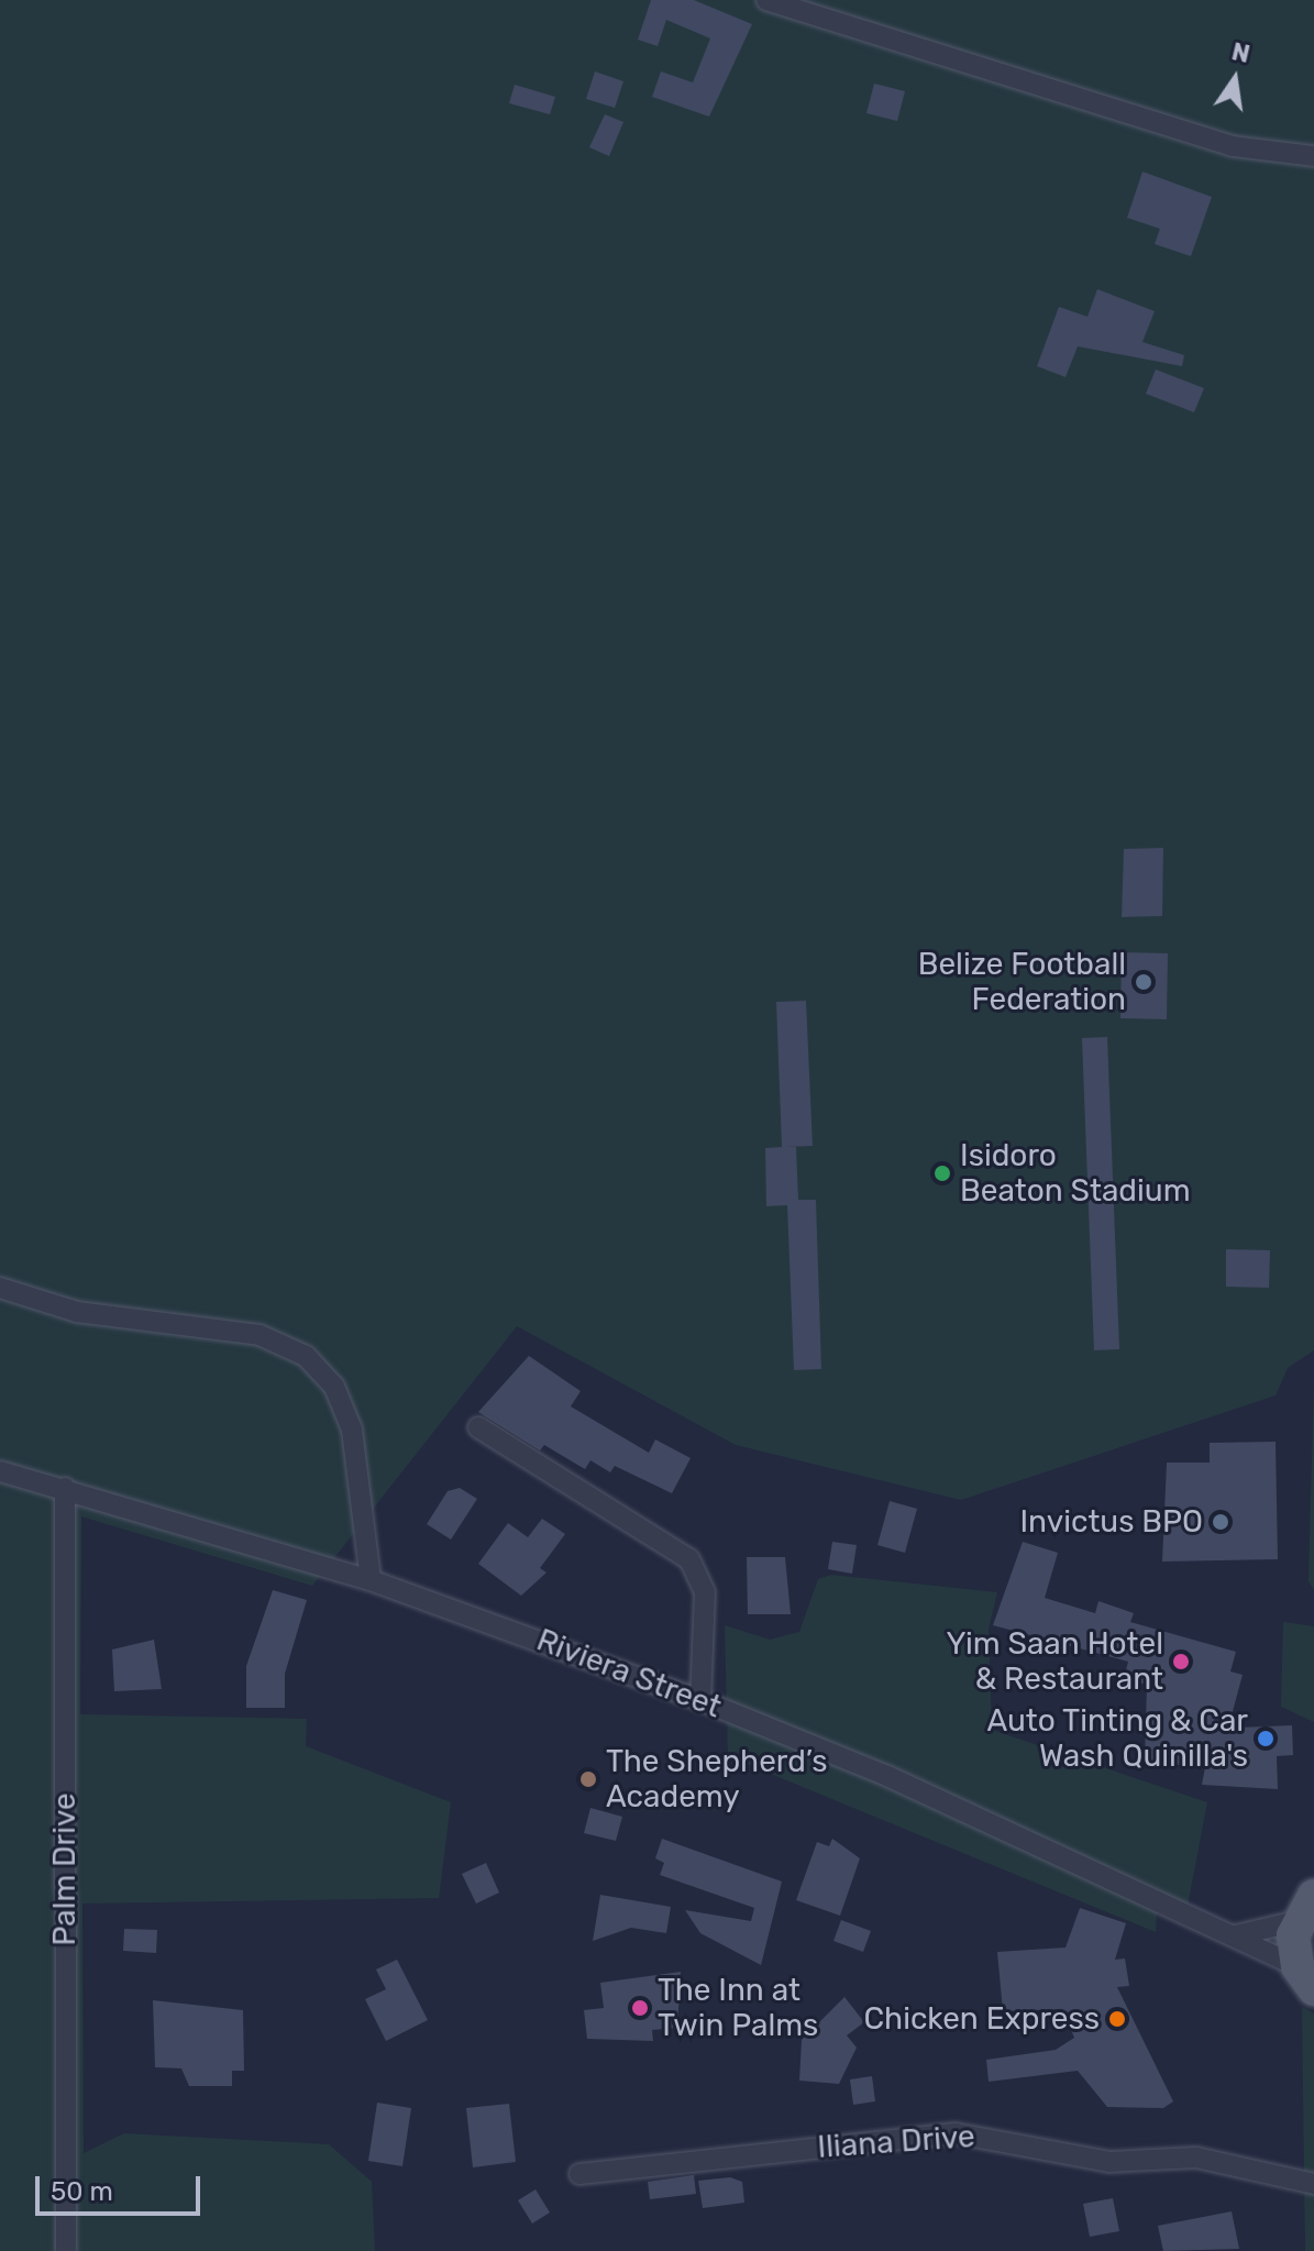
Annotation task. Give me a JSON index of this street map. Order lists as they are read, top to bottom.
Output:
{
  "streets": {
    "street": ["Riviera Street", "Palm Drive", "Iliana Drive"]
  },
  "crossings": [
    ["Riviera Street", "Palm Drive"]
  ],
  "places": [
    "Belize Football Federation",
    "Isidoro Beaton Stadium",
    "Invictus BPO",
    "Yim Saan Hotel & Restaurant",
    "Auto Tinting & Car Wash Quinilla's",
    "The Shepherd’s Academy",
    "The Inn at Twin Palms",
    "Chicken Express"
  ],
  "scale_bar": "50 m",
  "north": "top"
}
